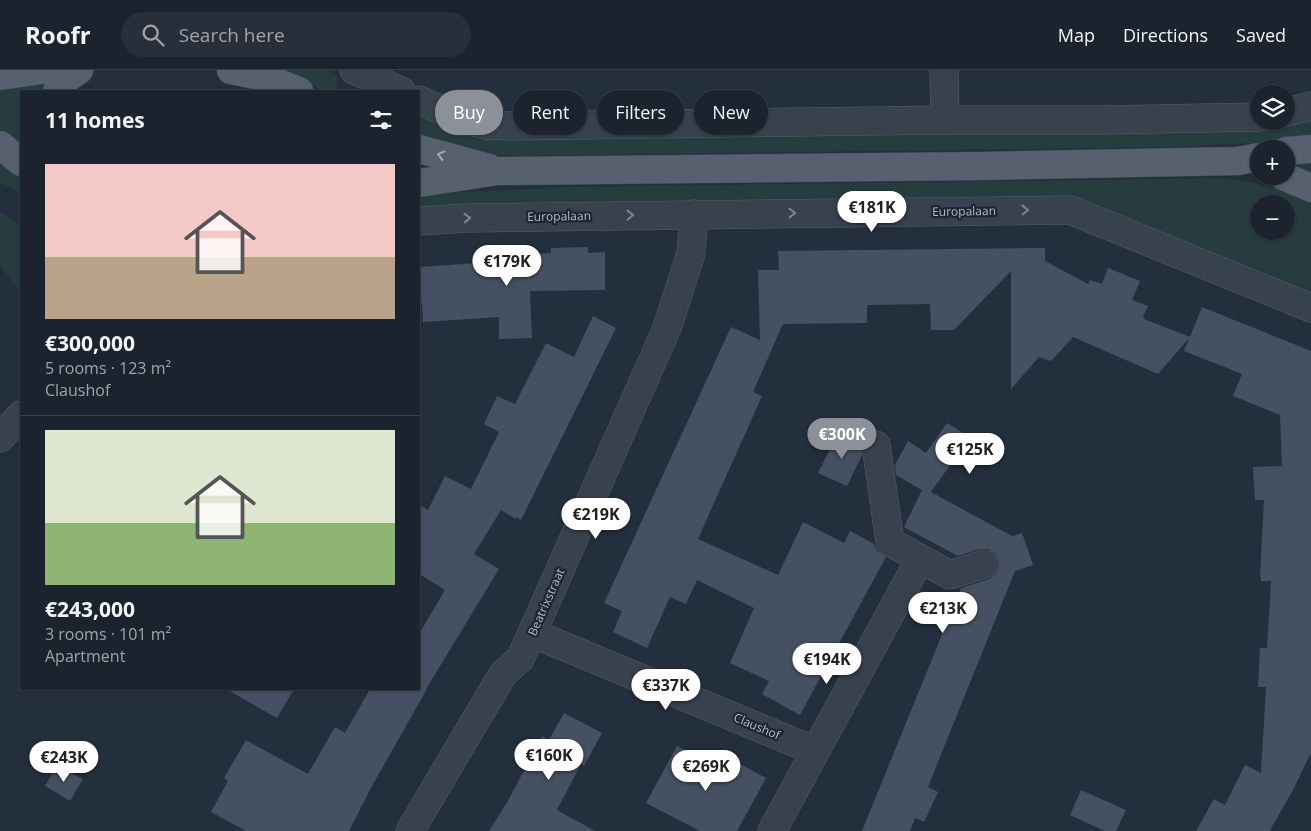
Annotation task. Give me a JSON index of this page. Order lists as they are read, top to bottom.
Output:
{
  "streets": {
    "street": ["Europalaan", "Beatrixstraat", "Claushof"]
  },
  "crossings": [
    ["Europalaan", "Beatrixstraat"],
    ["Beatrixstraat", "Claushof"]
  ],
  "page": {
    "header": "Roofr",
    "search": "Search here",
    "nav": ["Map", "Directions", "Saved"],
    "map_buttons": ["+", "−"],
    "chip": [
      "Buy",
      "Rent",
      "Filters",
      "New"
    ],
    "heading": "11 homes",
    "list": [
      {
        "name": "€300,000",
        "note": "5 rooms · 123 m² · Claushof"
      },
      {
        "name": "€243,000",
        "note": "3 rooms · 101 m² · Apartment"
      }
    ],
    "price": [
      "€181K",
      "€179K",
      "€300K",
      "€125K",
      "€219K",
      "€213K",
      "€194K",
      "€337K",
      "€160K",
      "€243K",
      "€269K"
    ]
  }
}
